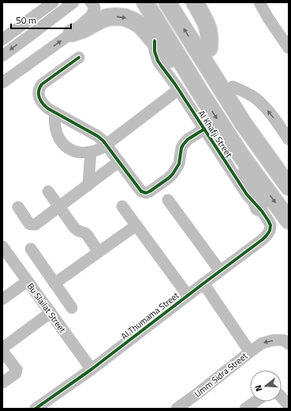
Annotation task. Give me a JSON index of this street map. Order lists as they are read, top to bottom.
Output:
{
  "streets": {
    "highway": ["Al Khafji Street"],
    "street": ["Bu Slailat Street", "Al Thumama Street", "Umm Sidra Street"]
  },
  "crossings": [
    ["Al Khafji Street", "Al Thumama Street"],
    ["Bu Slailat Street", "Al Thumama Street"],
    ["Al Thumama Street", "Umm Sidra Street"]
  ],
  "scale_bar": "50 m",
  "north": "left"
}
